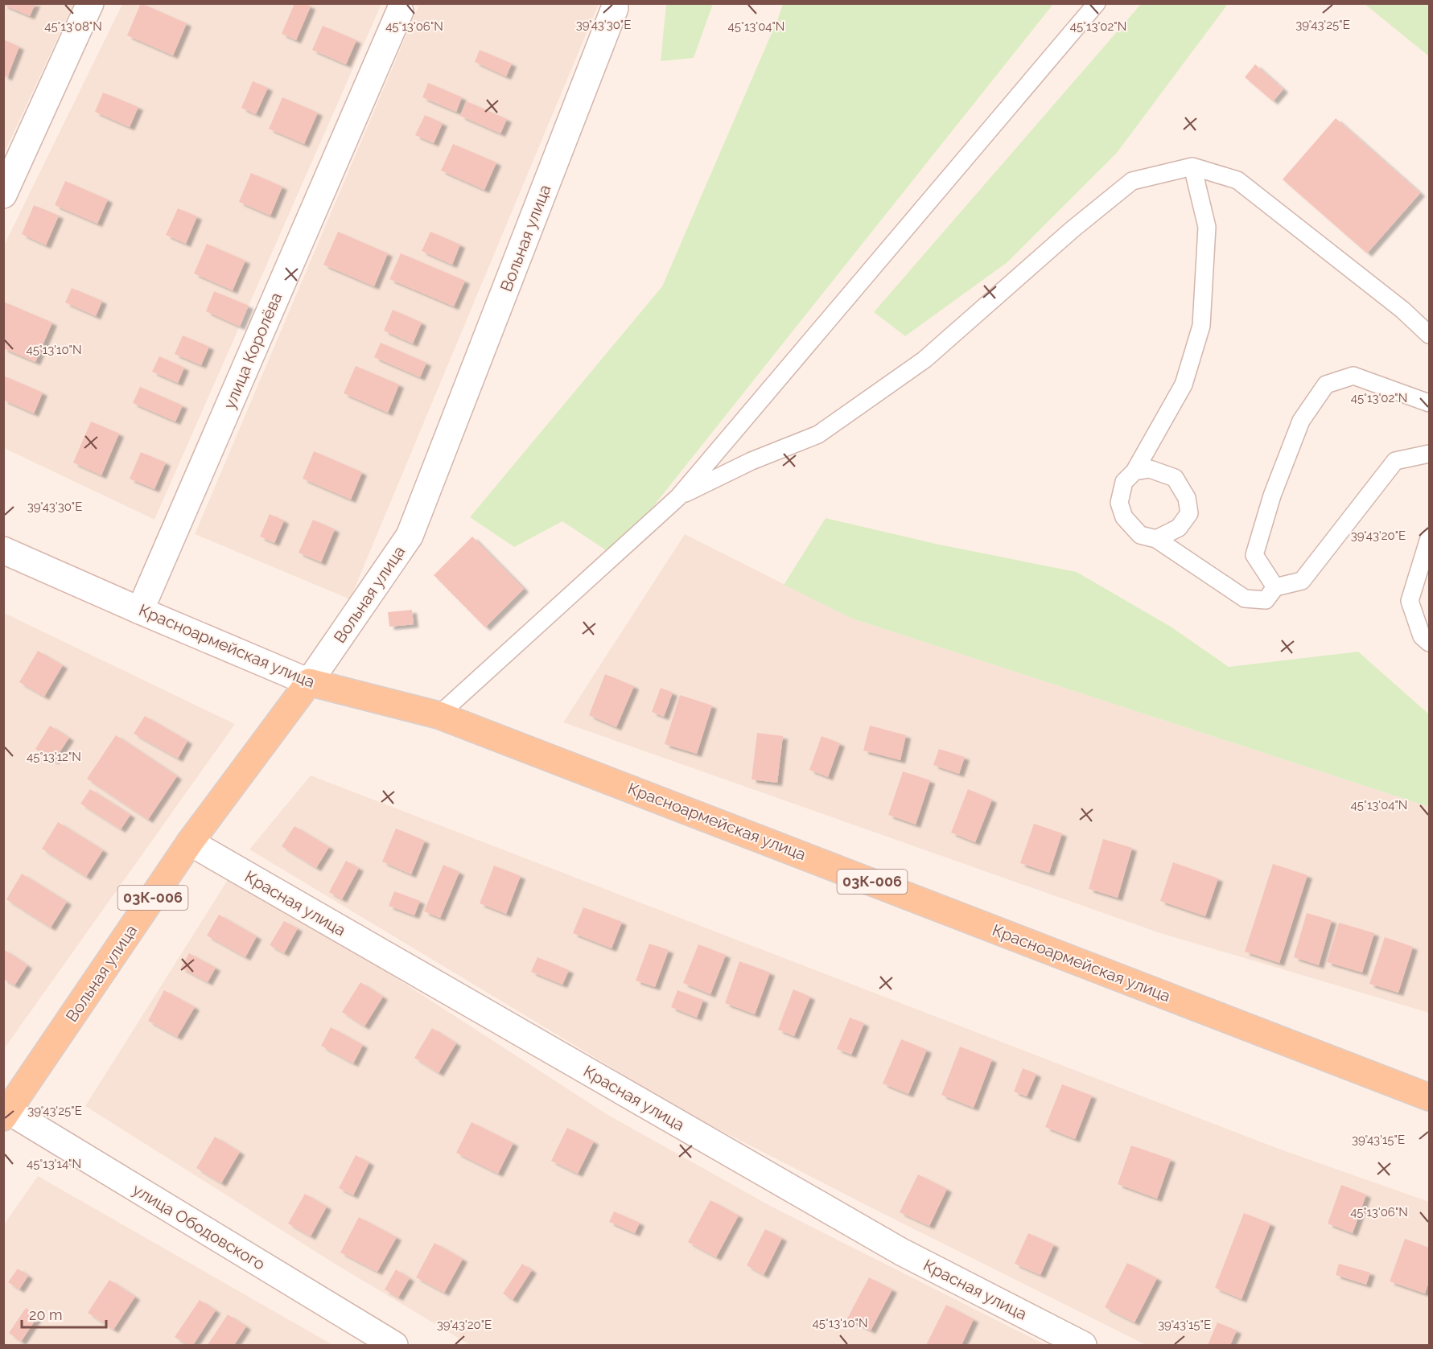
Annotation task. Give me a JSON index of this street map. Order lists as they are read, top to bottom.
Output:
{
  "streets": {
    "main road": ["Вольная улица", "Красноармейская улица", "03К-006"],
    "street": ["улица Королёва", "Красная улица", "улица Ободовского"]
  },
  "crossings": [
    ["Вольная улица", "Красноармейская улица"],
    ["Вольная улица", "Красная улица"],
    ["Вольная улица", "улица Ободовского"],
    ["улица Королёва", "Красноармейская улица"]
  ],
  "scale_bar": "20 m",
  "coordinates": [
    "39°43'25\"E",
    "39°43'30\"E",
    "45°13'08\"N",
    "45°13'06\"N",
    "45°13'04\"N",
    "45°13'02\"N",
    "45°13'10\"N",
    "39°43'20\"E",
    "45°13'12\"N",
    "39°43'15\"E",
    "45°13'14\"N"
  ]
}
